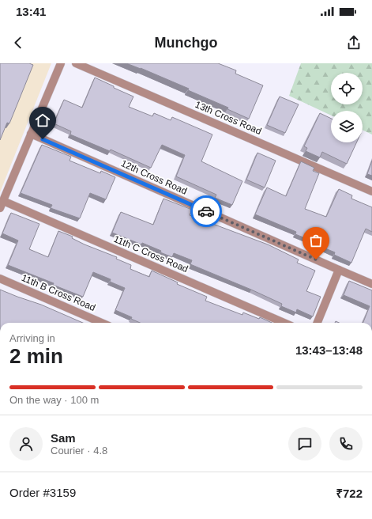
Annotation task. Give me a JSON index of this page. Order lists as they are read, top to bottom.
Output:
{
  "streets": {
    "street": [
      "13th Cross Road",
      "12th Cross Road",
      "11th C Cross Road",
      "11th B Cross Road"
    ]
  },
  "page": {
    "status": "13:41",
    "header": "Munchgo",
    "heading": ["2 min", "Arriving in", "13:43–13:48"],
    "panel": [
      "Sam",
      "Courier · 4.8",
      "Order #3159",
      "₹722"
    ],
    "bar": "On the way · 100 m"
  }
}
